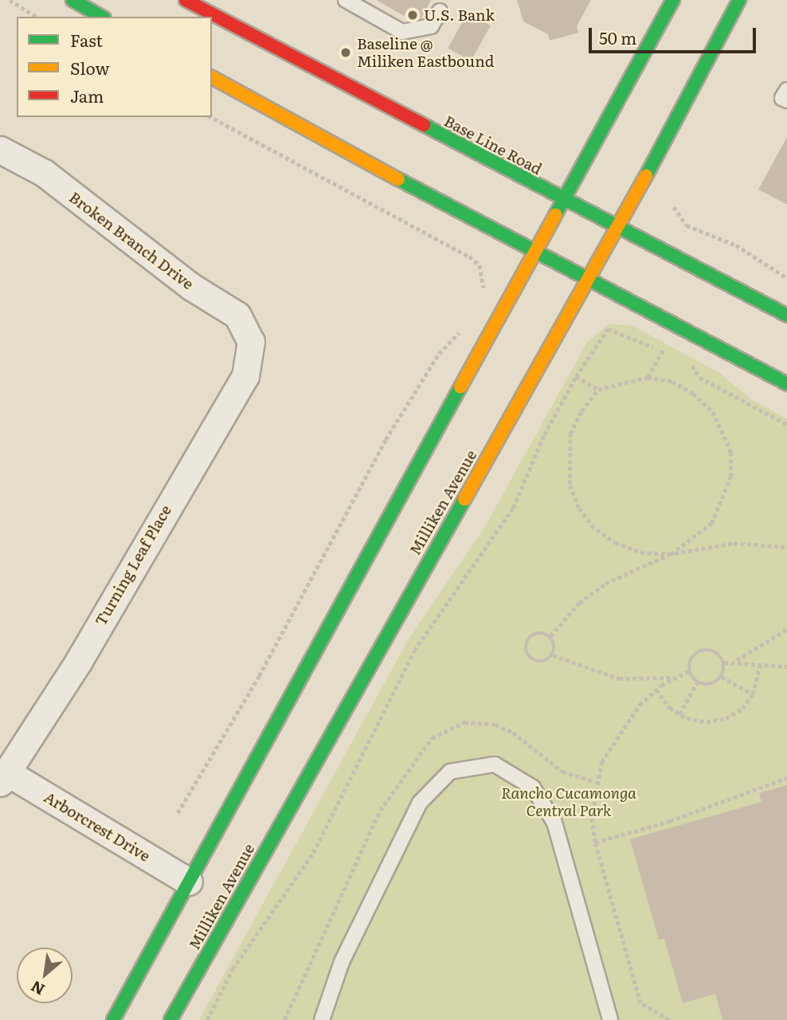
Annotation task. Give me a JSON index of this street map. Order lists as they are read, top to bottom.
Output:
{
  "streets": {
    "main road": ["Base Line Road", "Milliken Avenue"],
    "street": ["Broken Branch Drive", "Turning Leaf Place", "Arborcrest Drive"]
  },
  "crossings": [
    ["Base Line Road", "Milliken Avenue"],
    ["Broken Branch Drive", "Turning Leaf Place"],
    ["Turning Leaf Place", "Arborcrest Drive"]
  ],
  "parks": ["Rancho Cucamonga Central Park"],
  "places": ["U.S. Bank", "Baseline @ Miliken Eastbound"],
  "legend": ["Fast", "Slow", "Jam"],
  "scale_bar": "50 m",
  "north": "bottom left"
}
